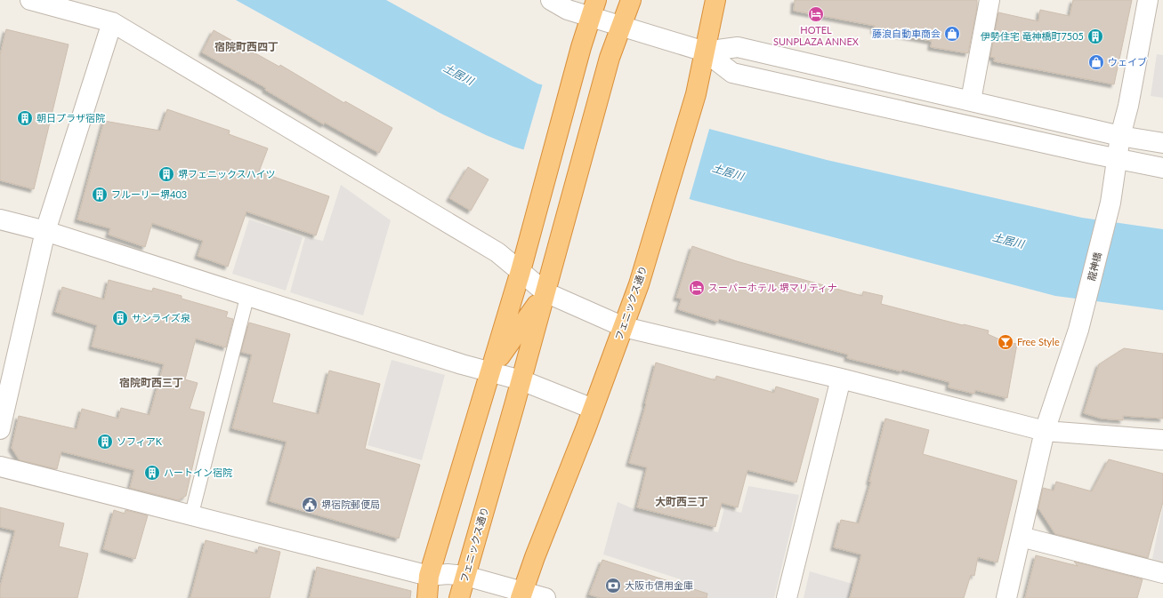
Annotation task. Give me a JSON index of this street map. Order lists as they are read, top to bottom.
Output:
{
  "streets": {
    "highway": ["フェニックス通り"],
    "street": ["龍神橋"]
  },
  "districts": ["宿院町西四丁", "宿院町西三丁", "大町西三丁"],
  "water": ["土居川"],
  "places": {
    "hotel": ["HOTEL SUNPLAZA ANNEX", "スーパーホテル 堺マリティナ"],
    "shop": ["藤浪自動車商会", "ウェイブ"],
    "building": [
      "伊勢住宅 竜神橋町7505",
      "朝日プラザ宿院",
      "堺フェニックスハイツ",
      "フルーリー堺403",
      "サンライズ泉",
      "ソフィアK",
      "ハートイン宿院"
    ],
    "bar": ["Free Style"],
    "public building": ["堺宿院郵便局"],
    "bank": ["大阪市信用金庫"]
  }
}
